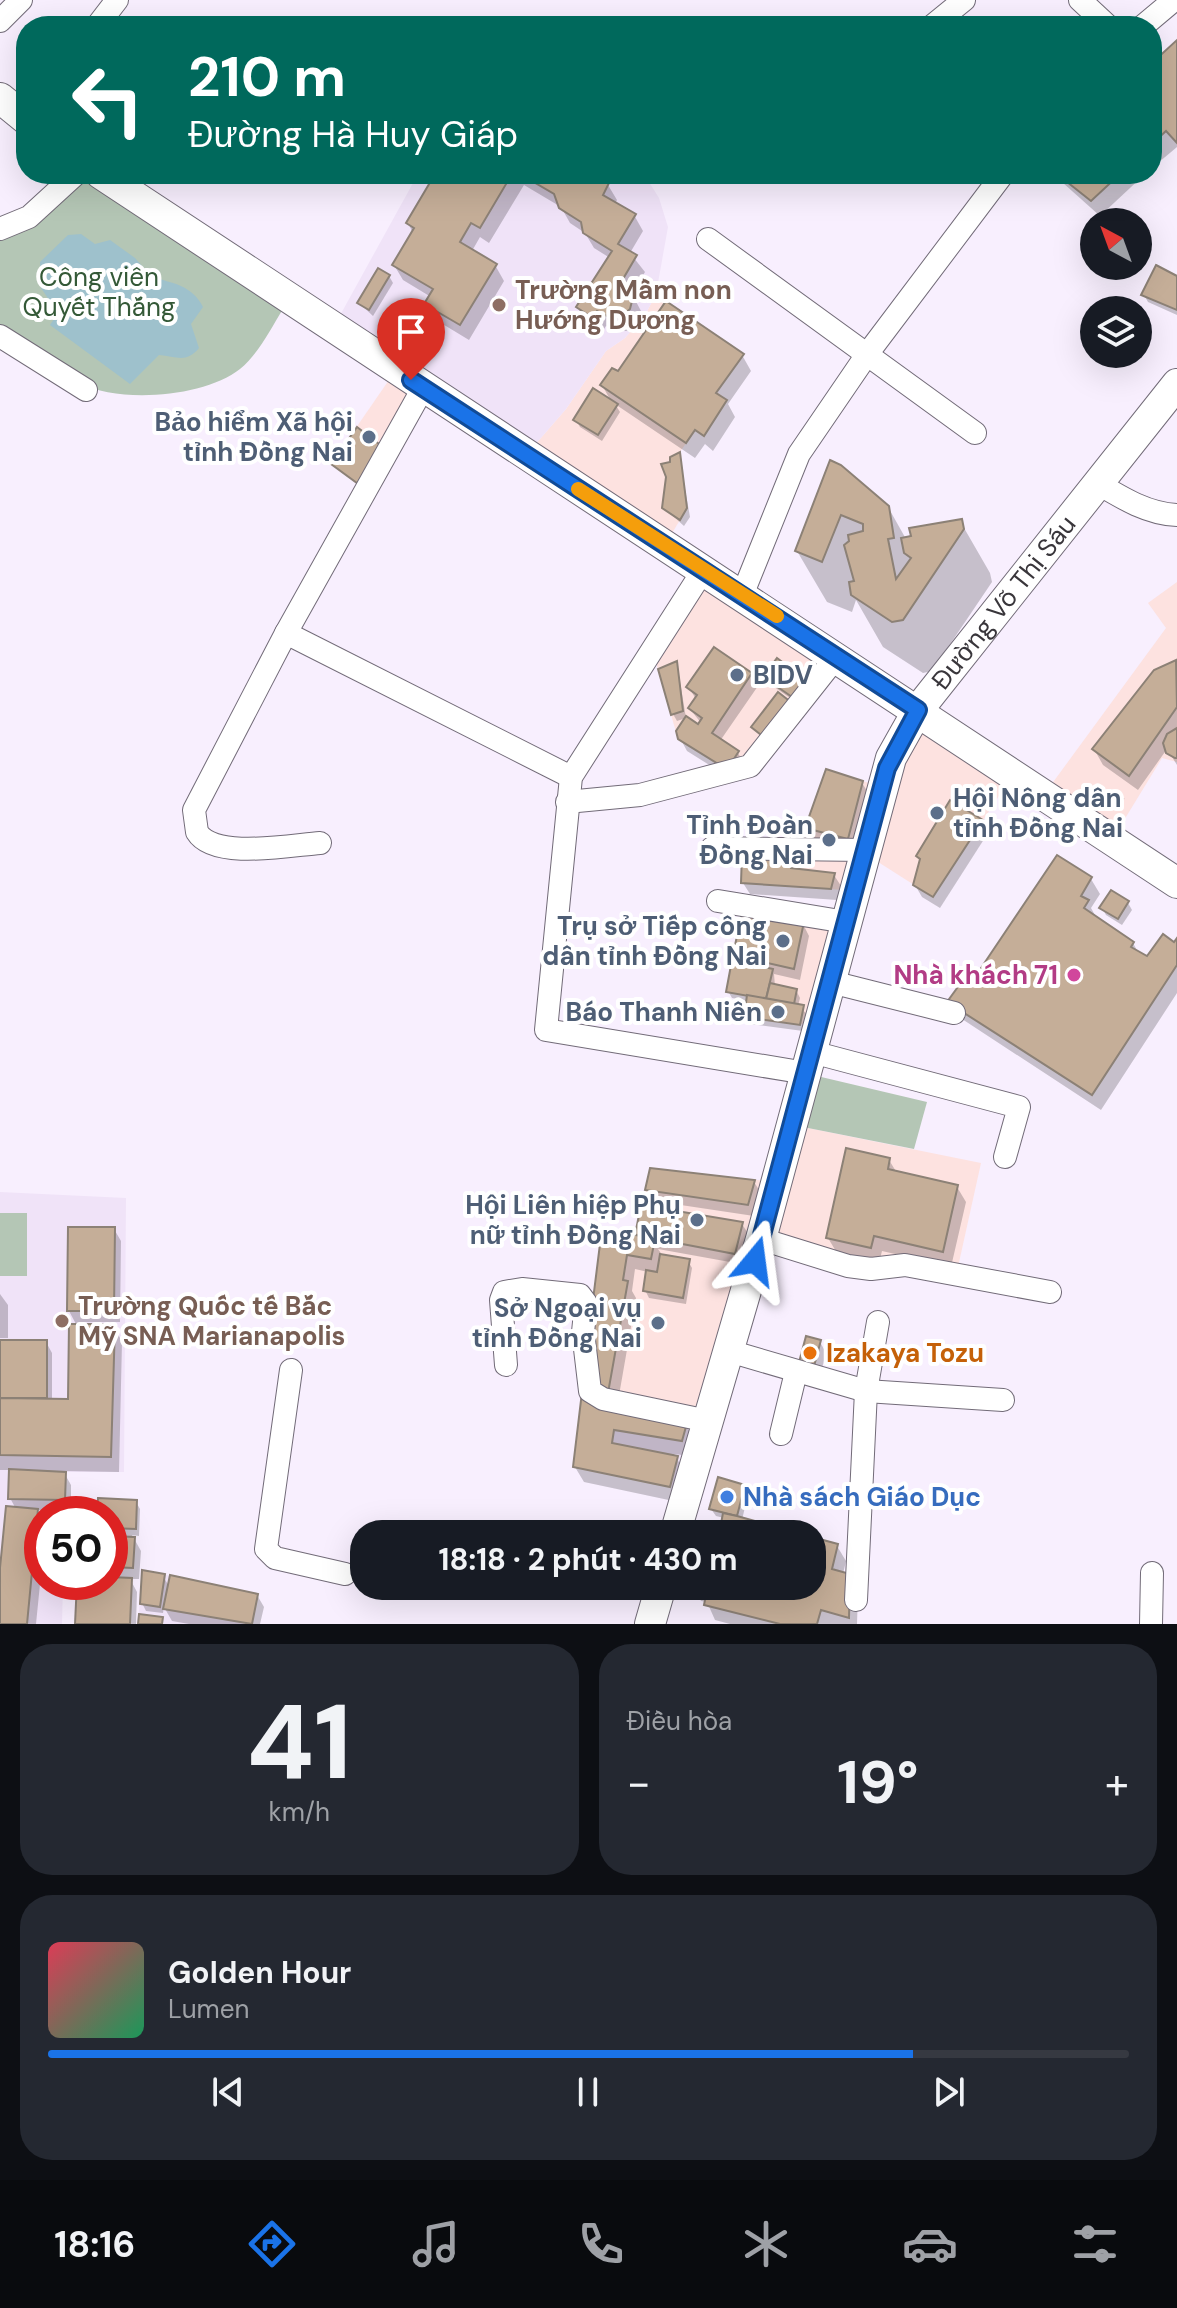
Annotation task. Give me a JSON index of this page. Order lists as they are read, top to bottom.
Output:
{
  "streets": {
    "main road": ["Đường Võ Thị Sáu"]
  },
  "parks": ["Công viên Quyết Thắng"],
  "places": [
    "Trường Mầm non Hướng Dương",
    "Bảo hiểm Xã hội tỉnh Đồng Nai",
    "BIDV",
    "Hội Nông dân tỉnh Đồng Nai",
    "Tỉnh Đoàn Đồng Nai",
    "Trụ sở Tiếp công dân tỉnh Đồng Nai",
    "Nhà khách 71",
    "Báo Thanh Niên",
    "Hội Liên hiệp Phụ nữ tỉnh Đồng Nai",
    "Trường Quốc tế Bắc Mỹ SNA Marianapolis",
    "Sở Ngoại vụ tỉnh Đồng Nai",
    "Izakaya Tozu",
    "Nhà sách Giáo Dục"
  ],
  "north": "top left",
  "page": {
    "turn": ["210 m", "Đường Hà Huy Giáp"],
    "limit": "50",
    "trip": "18:18 · 2 phút · 430 m",
    "tile": [
      ["41", "km/h"],
      "Điều hòa"
    ],
    "heat": ["−", "19°", "+"],
    "song": ["Golden Hour", "Lumen"],
    "tabs": "18:16"
  }
}
